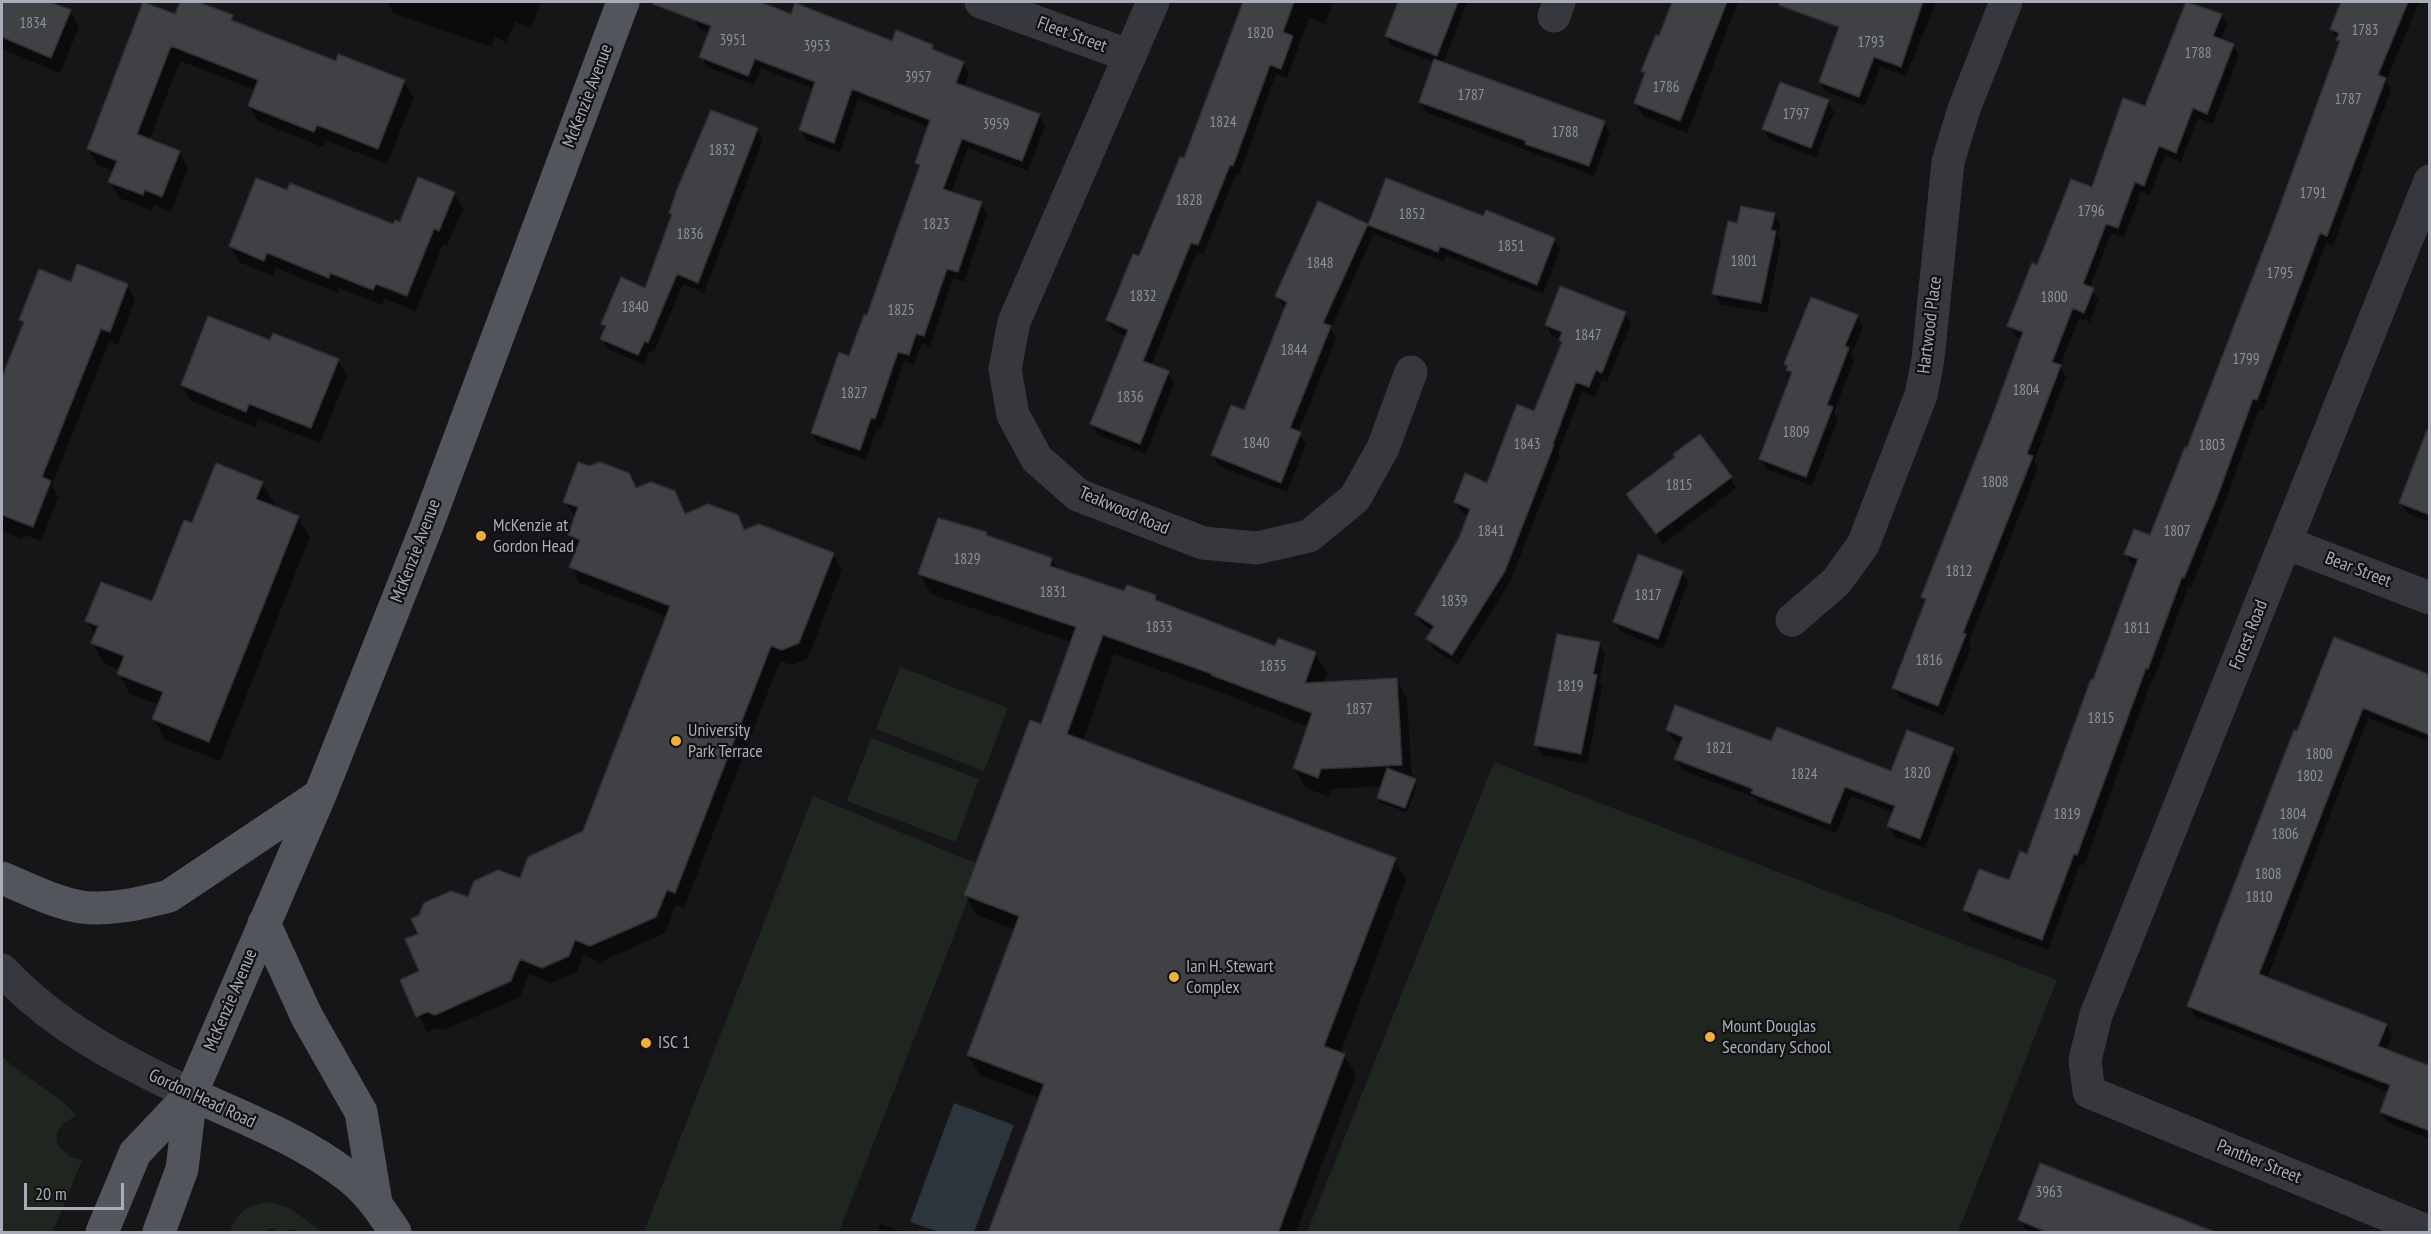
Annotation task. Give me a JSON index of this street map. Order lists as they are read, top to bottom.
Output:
{
  "streets": {
    "main road": ["McKenzie Avenue", "Gordon Head Road"],
    "street": [
      "Fleet Street",
      "Hartwood Place",
      "Teakwood Road",
      "Bear Street",
      "Forest Road",
      "Panther Street"
    ]
  },
  "crossings": [
    ["Fleet Street", "Teakwood Road"],
    ["McKenzie Avenue", "Gordon Head Road"],
    ["Bear Street", "Forest Road"],
    ["Forest Road", "Panther Street"]
  ],
  "places": [
    "McKenzie at Gordon Head",
    "University Park Terrace",
    "Ian H. Stewart Complex",
    "Mount Douglas Secondary School",
    "ISC 1"
  ],
  "house_numbers": [
    "1834",
    "1783",
    "1820",
    "3951",
    "1793",
    "3953",
    "1788",
    "3957",
    "1786",
    "1787",
    "1787",
    "1797",
    "1824",
    "3959",
    "1788",
    "1832",
    "1791",
    "1828",
    "1796",
    "1852",
    "1823",
    "1836",
    "1851",
    "1801",
    "1848",
    "1795",
    "1832",
    "1800",
    "1840",
    "1825",
    "1847",
    "1844",
    "1799",
    "1804",
    "1827",
    "1836",
    "1809",
    "1840",
    "1843",
    "1803",
    "1808",
    "1815",
    "1841",
    "1807",
    "1829",
    "1812",
    "1831",
    "1817",
    "1839",
    "1833",
    "1811",
    "1816",
    "1835",
    "1819",
    "1837",
    "1815",
    "1821",
    "1800",
    "1820",
    "1824",
    "1802",
    "1819",
    "1804",
    "1806",
    "1808",
    "1810",
    "3963"
  ],
  "scale_bar": "20 m"
}
